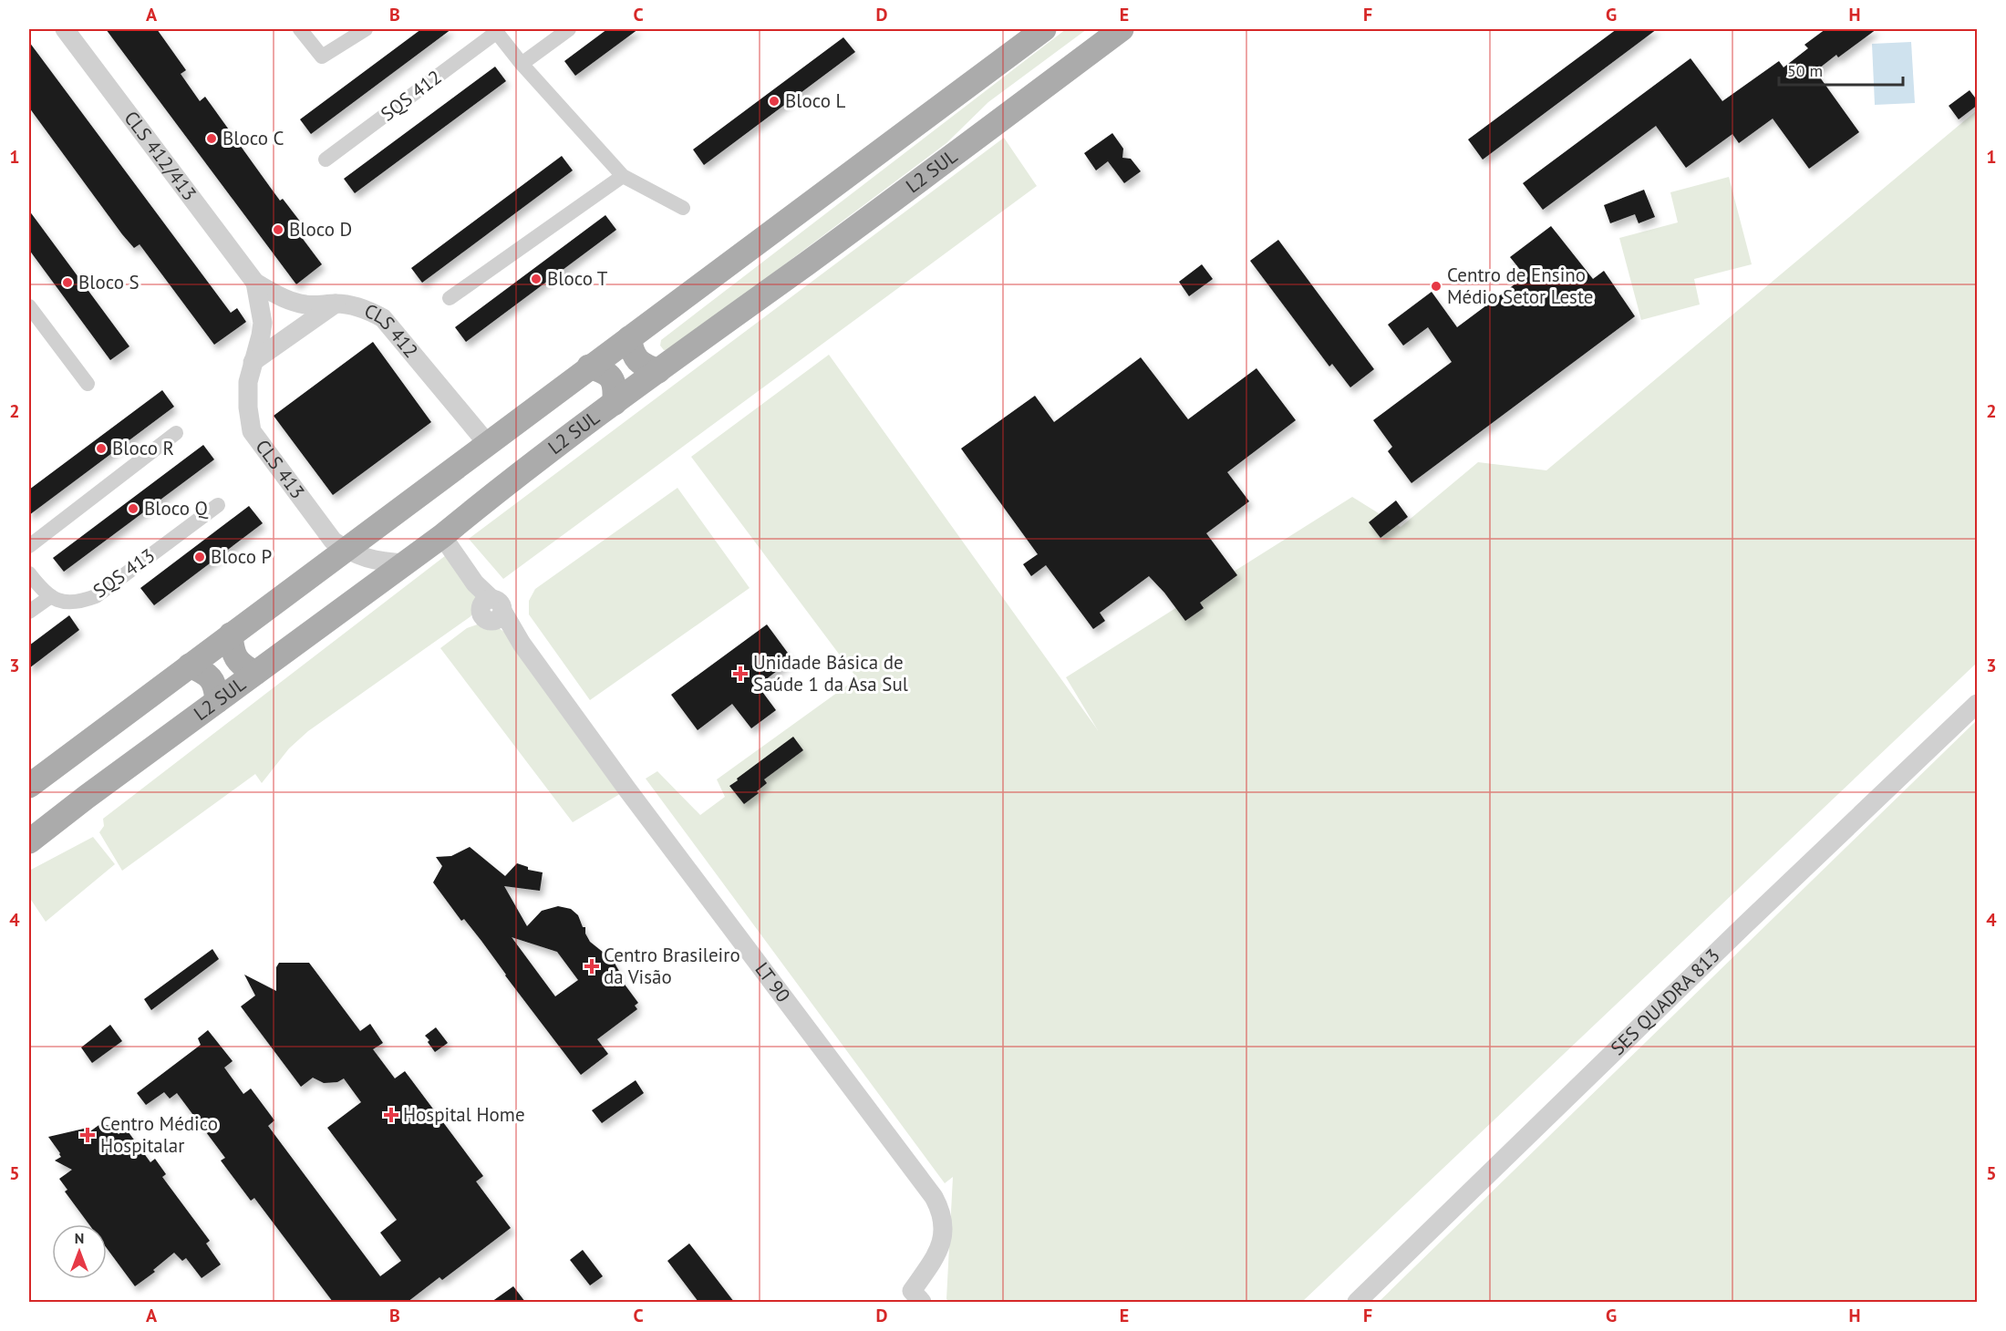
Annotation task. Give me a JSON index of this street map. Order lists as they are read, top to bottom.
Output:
{
  "streets": {
    "main road": ["L2 SUL"],
    "street": [
      "SQS 412",
      "CLS 412/413",
      "CLS 412",
      "CLS 413",
      "SQS 413",
      "LT 90",
      "SES QUADRA 813"
    ]
  },
  "crossings": [
    ["CLS 412/413", "CLS 412"],
    ["CLS 412/413", "CLS 413"],
    ["L2 SUL", "CLS 413"],
    ["L2 SUL", "LT 90"],
    ["CLS 412", "CLS 413"]
  ],
  "places": {
    "other": [
      "Bloco L",
      "Bloco C",
      "Bloco D",
      "Bloco T",
      "Bloco S",
      "Centro de Ensino Médio Setor Leste",
      "Bloco R",
      "Bloco Q",
      "Bloco P"
    ],
    "health": [
      "Unidade Básica de Saúde 1 da Asa Sul",
      "Centro Brasileiro da Visão",
      "Hospital Home",
      "Centro Médico Hospitalar"
    ]
  },
  "scale_bar": "50 m",
  "north": "top",
  "grid": {
    "columns": [
      "A",
      "B",
      "C",
      "D",
      "E",
      "F",
      "G",
      "H"
    ],
    "rows": [
      "1",
      "2",
      "3",
      "4",
      "5"
    ]
  }
}
